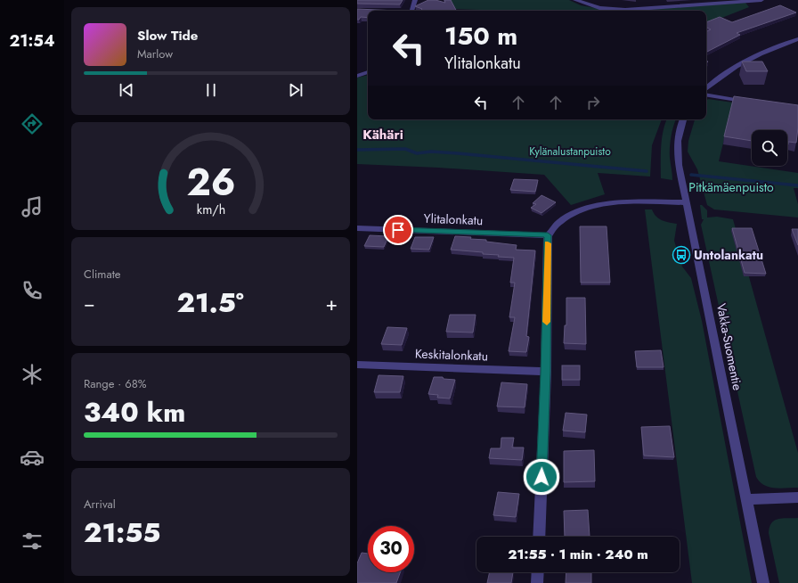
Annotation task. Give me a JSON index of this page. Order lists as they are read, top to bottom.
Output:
{
  "streets": {
    "street": ["Ylitalonkatu", "Vakka-Suomentie", "Keskitalonkatu"]
  },
  "districts": ["Kähäri"],
  "parks": ["Kylänalustanpuisto", "Pitkämäenpuisto"],
  "places": {
    "bus stop": ["Untolankatu"]
  },
  "page": {
    "tabs": "21:54",
    "turn": ["150 m", "Ylitalonkatu"],
    "song": ["Slow Tide", "Marlow"],
    "tile": [
      "Climate",
      ["Range · 68%", "340 km"],
      ["Arrival", "21:55"]
    ],
    "heat": ["−", "21.5°", "+"],
    "limit": "30",
    "trip": "21:55 · 1 min · 240 m",
    "gauge": ["26", "km/h"]
  }
}
